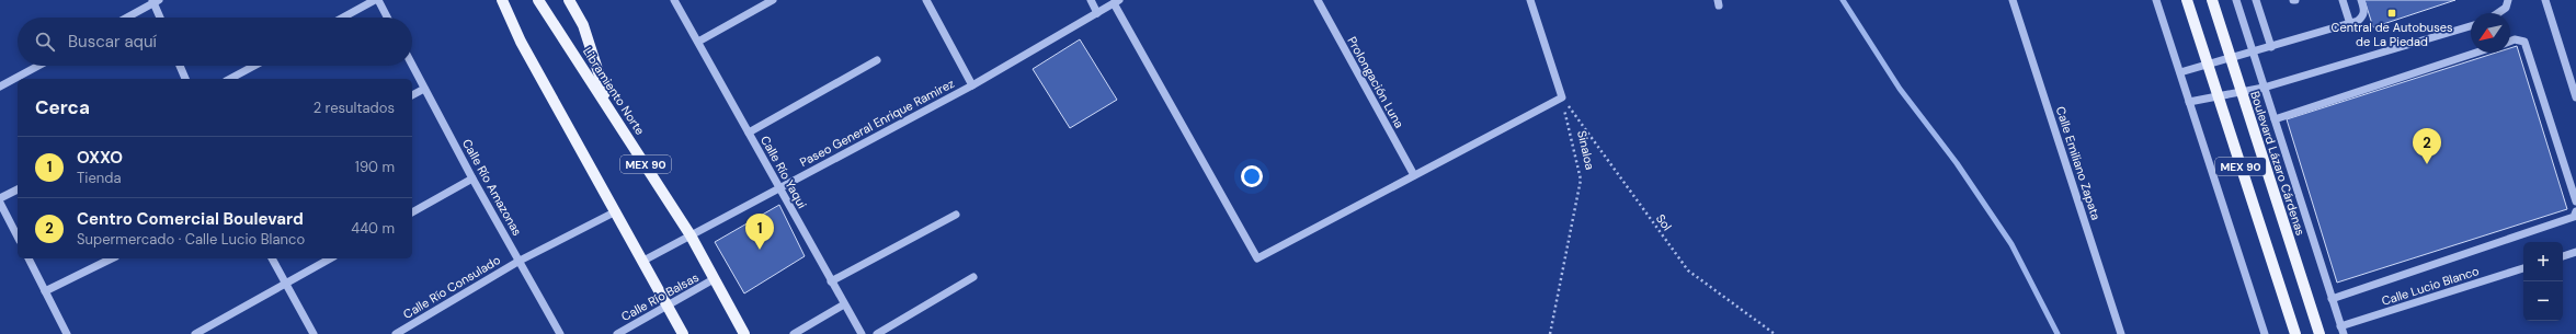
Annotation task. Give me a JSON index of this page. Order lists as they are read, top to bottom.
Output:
{
  "streets": {
    "main road": ["Libramiento Norte", "Boulevard Lázaro Cárdenas", "MEX 90"],
    "street": [
      "Prolongación Luna",
      "Paseo General Enrique Ramirez",
      "Calle Emiliano Zapata",
      "Calle Río Yaqui",
      "Calle Río Amazonas",
      "Calle Lucio Blanco",
      "Calle Río Consulado",
      "Calle Río Balsas"
    ],
    "path": ["Sinaloa", "Sol"]
  },
  "crossings": [
    ["Libramiento Norte", "Paseo General Enrique Ramirez"],
    ["Libramiento Norte", "Calle Río Balsas"],
    ["Paseo General Enrique Ramirez", "Calle Río Yaqui"],
    ["Sinaloa", "Sol"],
    ["Calle Río Amazonas", "Calle Río Consulado"]
  ],
  "places": {
    "transit": ["Central de Autobuses de La Piedad"]
  },
  "north": "bottom left",
  "page": {
    "search": "Buscar aquí",
    "heading": ["Cerca", "2 resultados"],
    "pins": ["2", "1"],
    "list": [
      {
        "mark": "1",
        "name": "OXXO",
        "note": "Tienda",
        "value": "190 m"
      },
      {
        "mark": "2",
        "name": "Centro Comercial Boulevard",
        "note": "Supermercado · Calle Lucio Blanco",
        "value": "440 m"
      }
    ],
    "map_buttons": ["+", "−"]
  }
}
